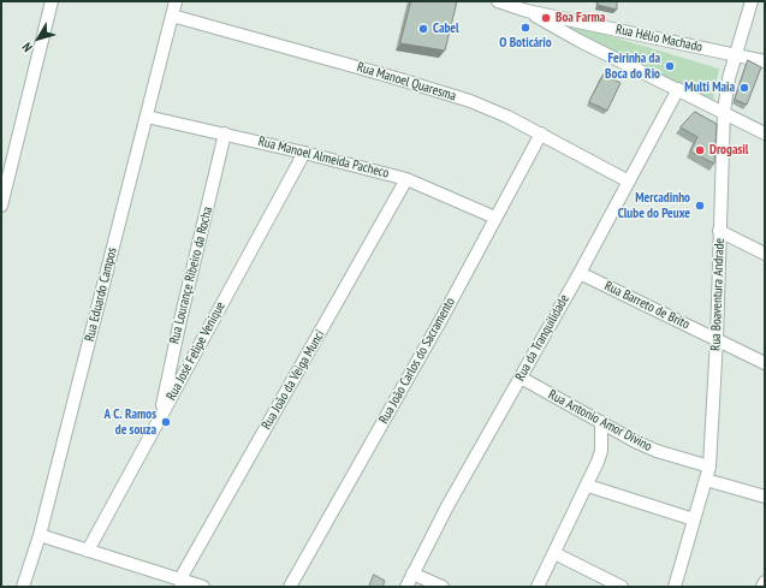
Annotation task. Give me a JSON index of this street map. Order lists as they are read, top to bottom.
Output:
{
  "streets": {
    "street": [
      "Rua Hélio Machado",
      "Rua Manoel Quaresma",
      "Rua Manoel Almeida Pacheco",
      "Rua Lourançe Ribeiro da Rocha",
      "Rua Eduardo Campos",
      "Rua Boaventura Andrade",
      "Rua Barreto de Brito",
      "Rua da Tranquilidade",
      "Rua José Felipe Venique",
      "Rua João Carlos do Sacramento",
      "Rua João da Veiga Munci",
      "Rua Antonio Amor Divino"
    ]
  },
  "crossings": [
    ["Rua Hélio Machado", "Rua Boaventura Andrade"],
    ["Rua Manoel Quaresma", "Rua Eduardo Campos"],
    ["Rua Manoel Quaresma", "Rua da Tranquilidade"],
    ["Rua Manoel Quaresma", "Rua João Carlos do Sacramento"],
    ["Rua Manoel Almeida Pacheco", "Rua Lourançe Ribeiro da Rocha"],
    ["Rua Manoel Almeida Pacheco", "Rua Eduardo Campos"],
    ["Rua Manoel Almeida Pacheco", "Rua José Felipe Venique"],
    ["Rua Manoel Almeida Pacheco", "Rua João Carlos do Sacramento"],
    ["Rua Manoel Almeida Pacheco", "Rua João da Veiga Munci"],
    ["Rua Lourançe Ribeiro da Rocha", "Rua José Felipe Venique"],
    ["Rua Boaventura Andrade", "Rua Barreto de Brito"],
    ["Rua Boaventura Andrade", "Rua Antonio Amor Divino"],
    ["Rua Barreto de Brito", "Rua da Tranquilidade"],
    ["Rua da Tranquilidade", "Rua Antonio Amor Divino"]
  ],
  "places": [
    "Boa Farma",
    "O Boticário",
    "Cabel",
    "Feirinha da Boca do Rio",
    "Multi Maia",
    "Drogasil",
    "Mercadinho Clube do Peuxe",
    "A C. Ramos de souza"
  ],
  "north": "bottom left"
}
